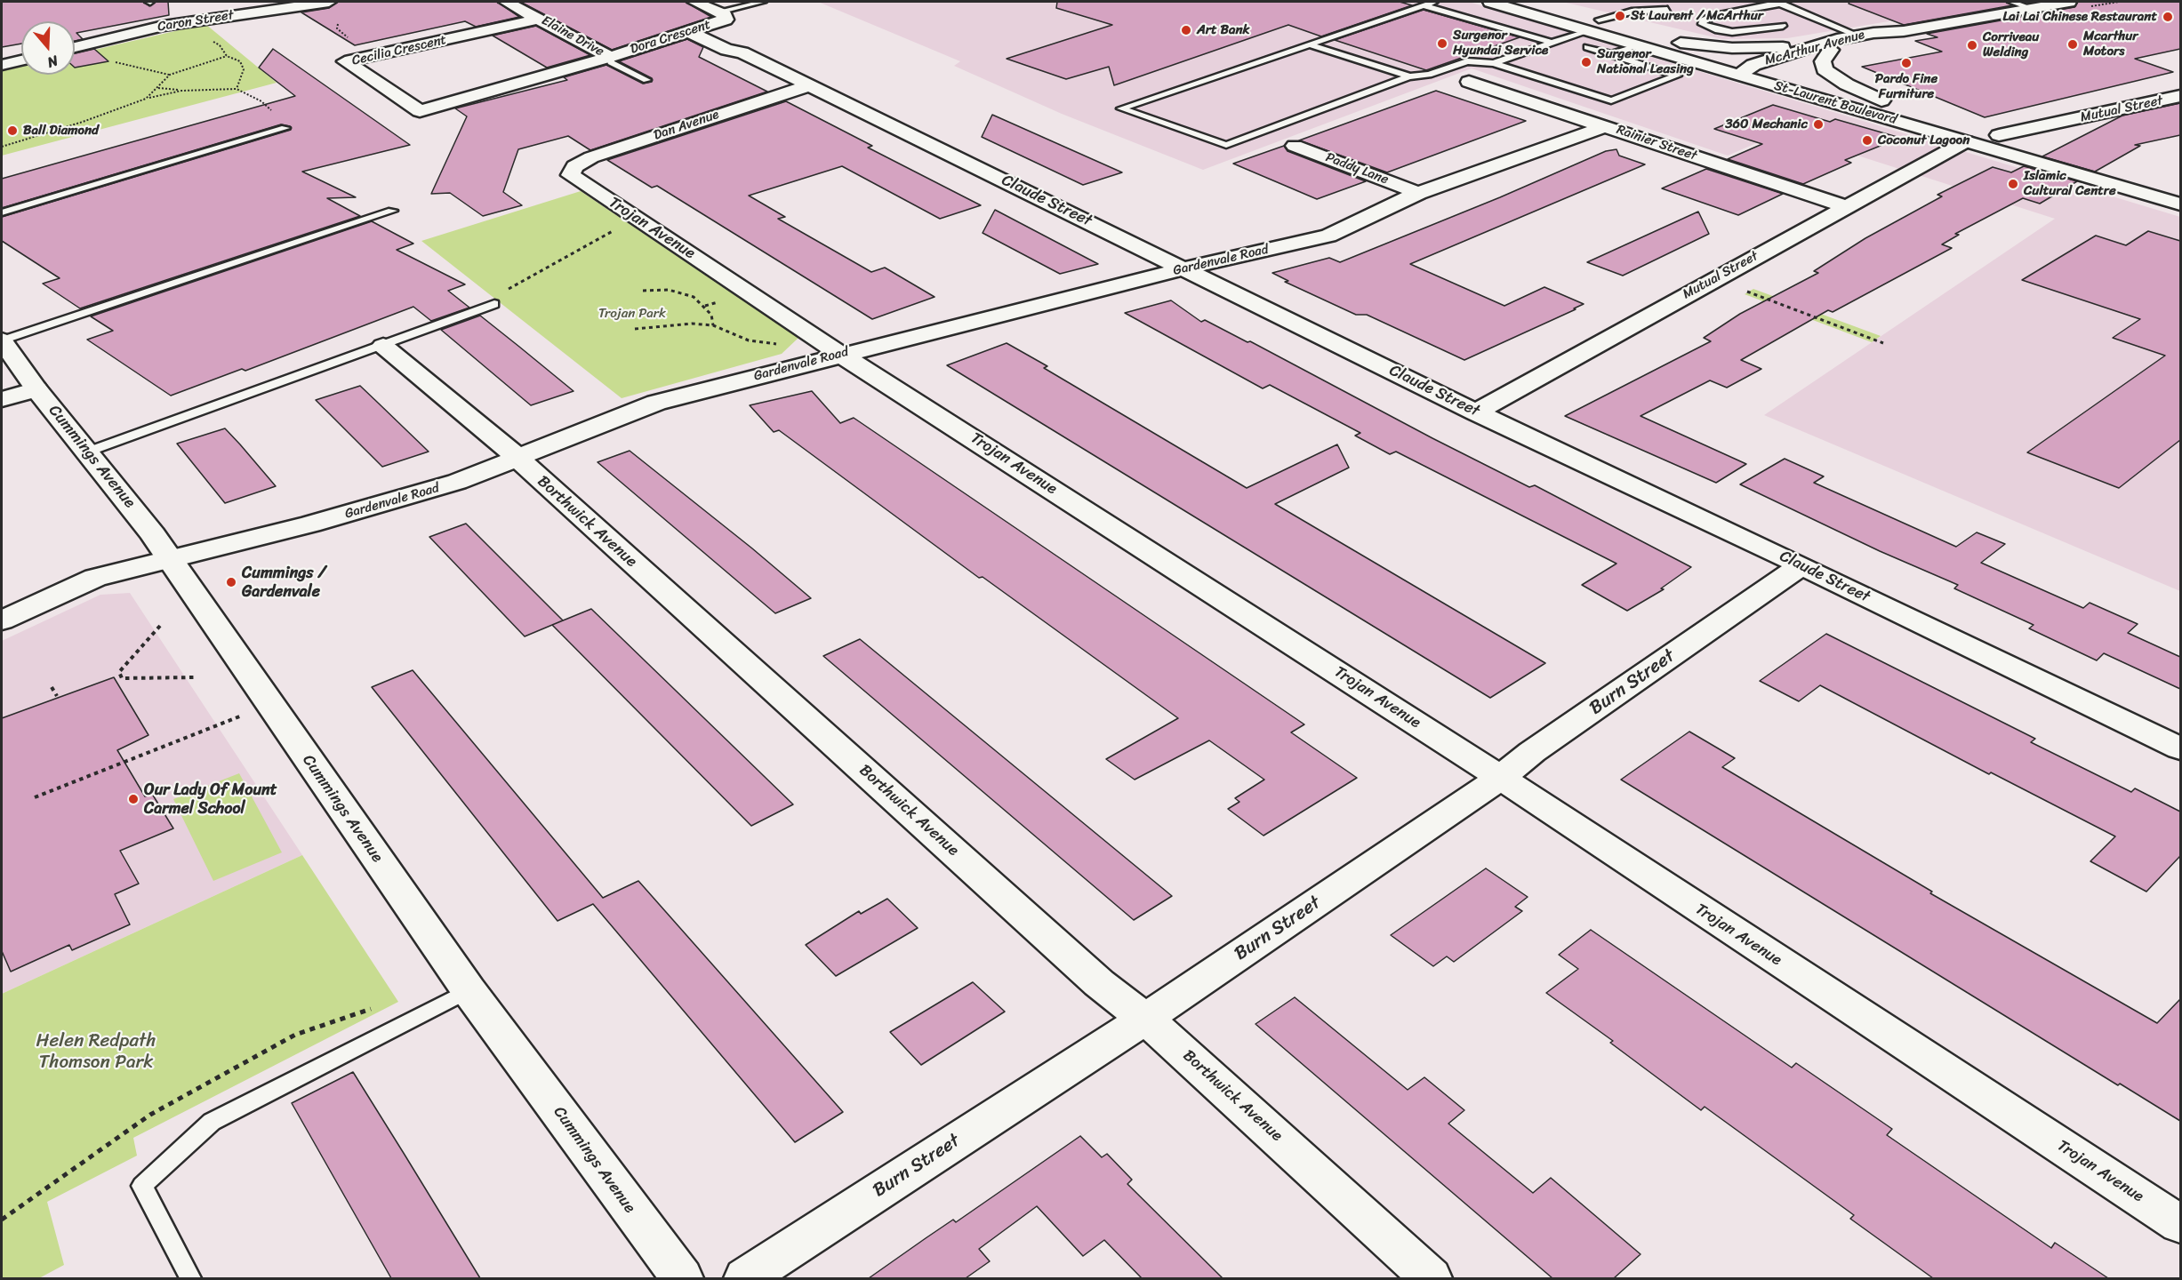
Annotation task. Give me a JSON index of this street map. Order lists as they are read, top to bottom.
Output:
{
  "streets": {
    "street": [
      "Caron Street",
      "Elaine Drive",
      "Dora Crescent",
      "McArthur Avenue",
      "Cecilia Crescent",
      "St-Laurent Boulevard",
      "Mutual Street",
      "Dan Avenue",
      "Rainier Street",
      "Paddy Lane",
      "Claude Street",
      "Trojan Avenue",
      "Gardenvale Road",
      "Cummings Avenue",
      "Borthwick Avenue",
      "Burn Street"
    ]
  },
  "crossings": [
    ["Elaine Drive", "Dora Crescent"],
    ["Elaine Drive", "Cecilia Crescent"],
    ["Dora Crescent", "Cecilia Crescent"],
    ["Dora Crescent", "Claude Street"],
    ["McArthur Avenue", "St-Laurent Boulevard"],
    ["St-Laurent Boulevard", "Mutual Street"],
    ["Mutual Street", "Rainier Street"],
    ["Mutual Street", "Claude Street"],
    ["Dan Avenue", "Claude Street"],
    ["Dan Avenue", "Trojan Avenue"],
    ["Rainier Street", "Gardenvale Road"],
    ["Paddy Lane", "Gardenvale Road"],
    ["Claude Street", "Gardenvale Road"],
    ["Claude Street", "Burn Street"],
    ["Trojan Avenue", "Gardenvale Road"],
    ["Trojan Avenue", "Burn Street"],
    ["Gardenvale Road", "Cummings Avenue"],
    ["Gardenvale Road", "Borthwick Avenue"],
    ["Borthwick Avenue", "Burn Street"]
  ],
  "parks": ["Trojan Park", "Helen Redpath Thomson Park"],
  "places": [
    "St Laurent / McArthur",
    "Lai Lai Chinese Restaurant",
    "Art Bank",
    "Surgenor Hyundai Service",
    "Mcarthur Motors",
    "Corriveau Welding",
    "Surgenor National Leasing",
    "Pardo Fine Furniture",
    "360 Mechanic",
    "Ball Diamond",
    "Coconut Lagoon",
    "Islamic Cultural Centre",
    "Cummings / Gardenvale",
    "Our Lady Of Mount Carmel School"
  ],
  "north": "bottom"
}
